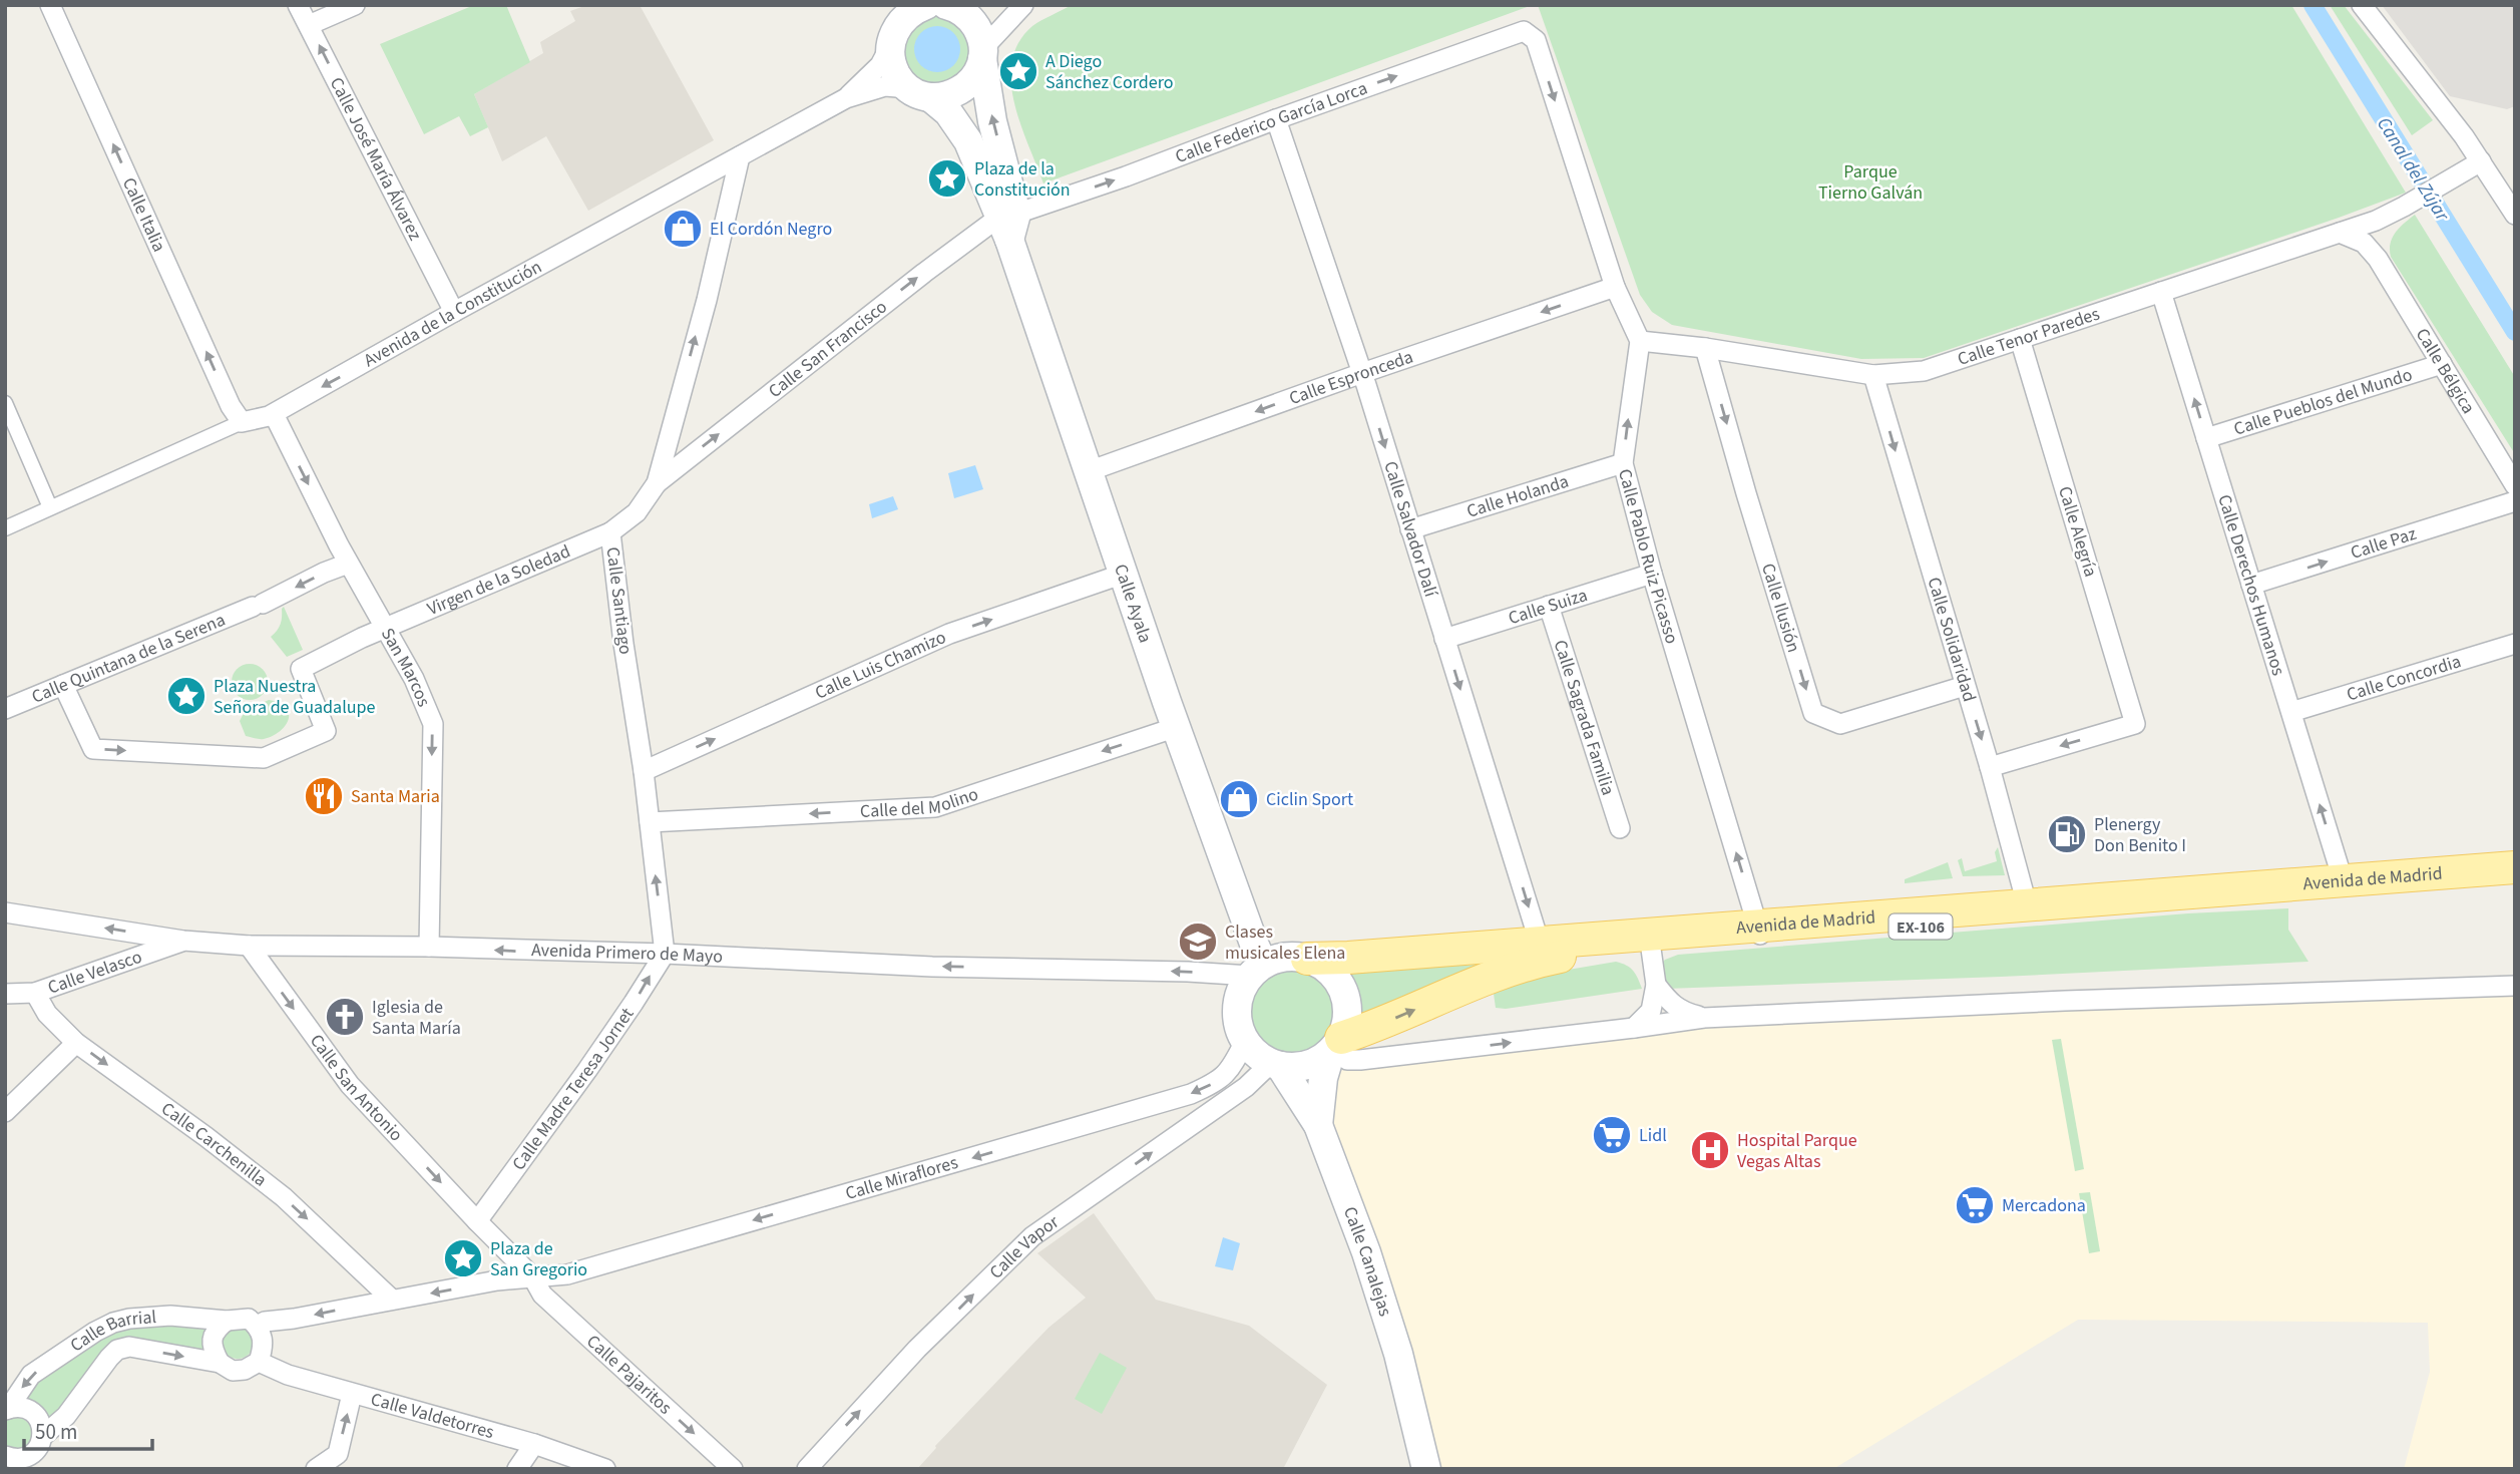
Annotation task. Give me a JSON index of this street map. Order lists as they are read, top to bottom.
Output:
{
  "streets": {
    "main road": [
      "Calle Ayala",
      "Avenida de Madrid",
      "EX-106",
      "Calle Canalejas"
    ],
    "street": [
      "Calle Federico García Lorca",
      "Calle José María Álvarez",
      "Calle Italia",
      "Avenida de la Constitución",
      "Calle Tenor Paredes",
      "Calle San Francisco",
      "Calle Bélgica",
      "Calle Espronceda",
      "Calle Pueblos del Mundo",
      "Calle Holanda",
      "Calle Salvador Dalí",
      "Calle Alegría",
      "Calle Paz",
      "Calle Pablo Ruiz Picasso",
      "Virgen de la Soledad",
      "Calle Derechos Humanos",
      "Calle Santiago",
      "Calle Suiza",
      "Calle Ilusión",
      "Calle Solidaridad",
      "Calle Quintana de la Serena",
      "Calle Luis Chamizo",
      "San Marcos",
      "Calle Concordia",
      "Calle Sagrada Familia",
      "Calle del Molino",
      "Avenida Primero de Mayo",
      "Calle Velasco",
      "Calle San Antonio",
      "Calle Madre Teresa Jornet",
      "Calle Carchenilla",
      "Calle Miraflores",
      "Calle Vapor",
      "Calle Barrial",
      "Calle Pajaritos",
      "Calle Valdetorres"
    ]
  },
  "crossings": [
    ["Calle Federico García Lorca", "Calle San Francisco"],
    ["Calle Federico García Lorca", "Calle Espronceda"],
    ["Calle Federico García Lorca", "Calle Salvador Dalí"],
    ["Calle Federico García Lorca", "Calle Ayala"],
    ["Calle José María Álvarez", "Avenida de la Constitución"],
    ["Calle Italia", "Avenida de la Constitución"],
    ["Avenida de la Constitución", "Calle Santiago"],
    ["Avenida de la Constitución", "Calle Ayala"],
    ["Avenida de la Constitución", "San Marcos"],
    ["Calle Tenor Paredes", "Calle Bélgica"],
    ["Calle Tenor Paredes", "Calle Alegría"],
    ["Calle Tenor Paredes", "Calle Pablo Ruiz Picasso"],
    ["Calle Tenor Paredes", "Calle Derechos Humanos"],
    ["Calle Tenor Paredes", "Calle Ilusión"],
    ["Calle Tenor Paredes", "Calle Solidaridad"],
    ["Calle San Francisco", "Calle Santiago"],
    ["Calle San Francisco", "Calle Ayala"],
    ["Calle Bélgica", "Calle Pueblos del Mundo"],
    ["Calle Espronceda", "Calle Salvador Dalí"],
    ["Calle Espronceda", "Calle Ayala"],
    ["Calle Pueblos del Mundo", "Calle Derechos Humanos"],
    ["Calle Holanda", "Calle Salvador Dalí"],
    ["Calle Holanda", "Calle Pablo Ruiz Picasso"],
    ["Calle Salvador Dalí", "Calle Suiza"],
    ["Calle Salvador Dalí", "Avenida de Madrid"],
    ["Calle Alegría", "Calle Solidaridad"],
    ["Calle Paz", "Calle Derechos Humanos"],
    ["Calle Pablo Ruiz Picasso", "Calle Suiza"],
    ["Calle Pablo Ruiz Picasso", "Avenida de Madrid"],
    ["Virgen de la Soledad", "Calle Santiago"],
    ["Virgen de la Soledad", "Calle Quintana de la Serena"],
    ["Virgen de la Soledad", "San Marcos"],
    ["Calle Derechos Humanos", "Calle Concordia"],
    ["Calle Derechos Humanos", "Avenida de Madrid"],
    ["Calle Santiago", "Calle Luis Chamizo"],
    ["Calle Santiago", "Calle del Molino"],
    ["Calle Santiago", "Avenida Primero de Mayo"],
    ["Calle Santiago", "Calle Madre Teresa Jornet"],
    ["Calle Ayala", "Calle Luis Chamizo"],
    ["Calle Ayala", "Calle del Molino"],
    ["Calle Ayala", "Avenida de Madrid"],
    ["Calle Ayala", "Avenida Primero de Mayo"],
    ["Calle Ayala", "Calle Miraflores"],
    ["Calle Ayala", "Calle Vapor"],
    ["Calle Ayala", "Calle Canalejas"],
    ["Calle Suiza", "Calle Sagrada Familia"],
    ["Calle Ilusión", "Calle Solidaridad"],
    ["Calle Solidaridad", "Avenida de Madrid"],
    ["Calle Quintana de la Serena", "San Marcos"],
    ["San Marcos", "Avenida Primero de Mayo"],
    ["Avenida de Madrid", "Avenida Primero de Mayo"],
    ["Avenida de Madrid", "Calle Miraflores"],
    ["Avenida de Madrid", "Calle Vapor"],
    ["Avenida de Madrid", "Calle Canalejas"],
    ["Avenida Primero de Mayo", "Calle Velasco"],
    ["Avenida Primero de Mayo", "Calle San Antonio"],
    ["Avenida Primero de Mayo", "Calle Madre Teresa Jornet"],
    ["Avenida Primero de Mayo", "Calle Miraflores"],
    ["Avenida Primero de Mayo", "Calle Vapor"],
    ["Avenida Primero de Mayo", "Calle Canalejas"],
    ["Calle Velasco", "Calle Carchenilla"],
    ["Calle San Antonio", "Calle Madre Teresa Jornet"],
    ["Calle Carchenilla", "Calle Barrial"],
    ["Calle Miraflores", "Calle Vapor"],
    ["Calle Miraflores", "Calle Canalejas"],
    ["Calle Miraflores", "Calle Pajaritos"],
    ["Calle Vapor", "Calle Canalejas"],
    ["Calle Barrial", "Calle Valdetorres"]
  ],
  "one_way": [
    "Calle José María Álvarez",
    "Calle Italia",
    "Calle San Francisco",
    "Calle Espronceda",
    "Calle Salvador Dalí",
    "Calle Paz",
    "Calle Pablo Ruiz Picasso",
    "Calle Derechos Humanos",
    "Calle Santiago",
    "Calle Solidaridad",
    "Calle Quintana de la Serena",
    "Calle Luis Chamizo",
    "San Marcos",
    "Calle del Molino",
    "Avenida Primero de Mayo",
    "Calle San Antonio",
    "Calle Madre Teresa Jornet",
    "Calle Carchenilla",
    "Calle Miraflores",
    "Calle Vapor",
    "Calle Barrial",
    "Calle Pajaritos"
  ],
  "water": ["Canal del Zújar"],
  "parks": ["Parque Tierno Galván"],
  "places": {
    "place": [
      "A Diego Sánchez Cordero",
      "Plaza de la Constitución",
      "Plaza Nuestra Señora de Guadalupe",
      "Plaza de San Gregorio"
    ],
    "shop": ["El Cordón Negro", "Ciclin Sport"],
    "restaurant": ["Santa Maria"],
    "fuel station": ["Plenergy Don Benito I"],
    "school or university": ["Clases musicales Elena"],
    "church": ["Iglesia de Santa María"],
    "supermarket": ["Lidl", "Mercadona"],
    "hospital": ["Hospital Parque Vegas Altas"]
  },
  "scale_bar": "50 m"
}
